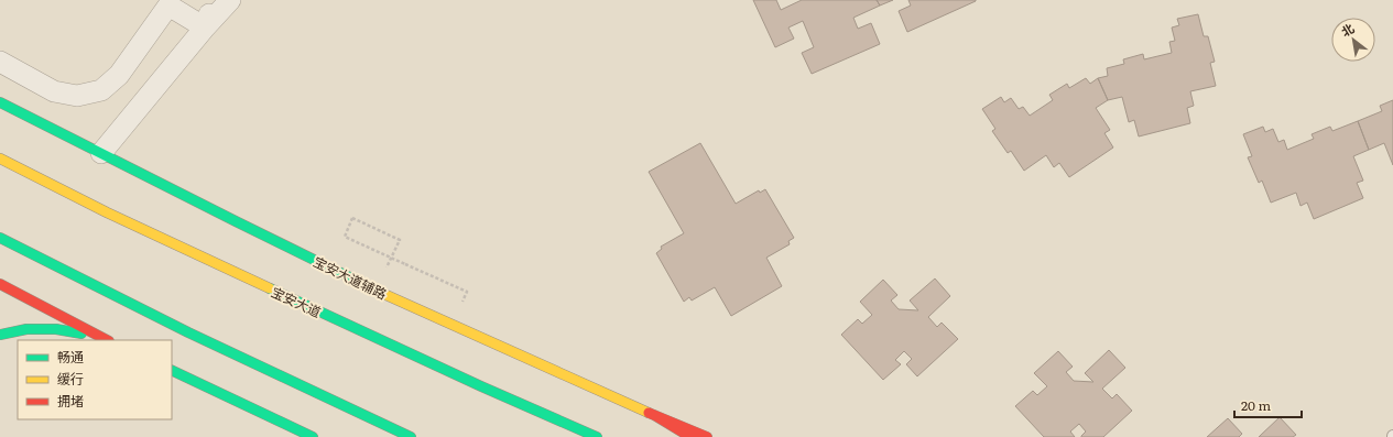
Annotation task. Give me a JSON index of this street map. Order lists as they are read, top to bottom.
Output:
{
  "streets": {
    "main road": ["宝安大道辅路", "宝安大道"]
  },
  "legend": ["畅通", "缓行", "拥堵"],
  "scale_bar": "20 m",
  "north": "top left"
}
